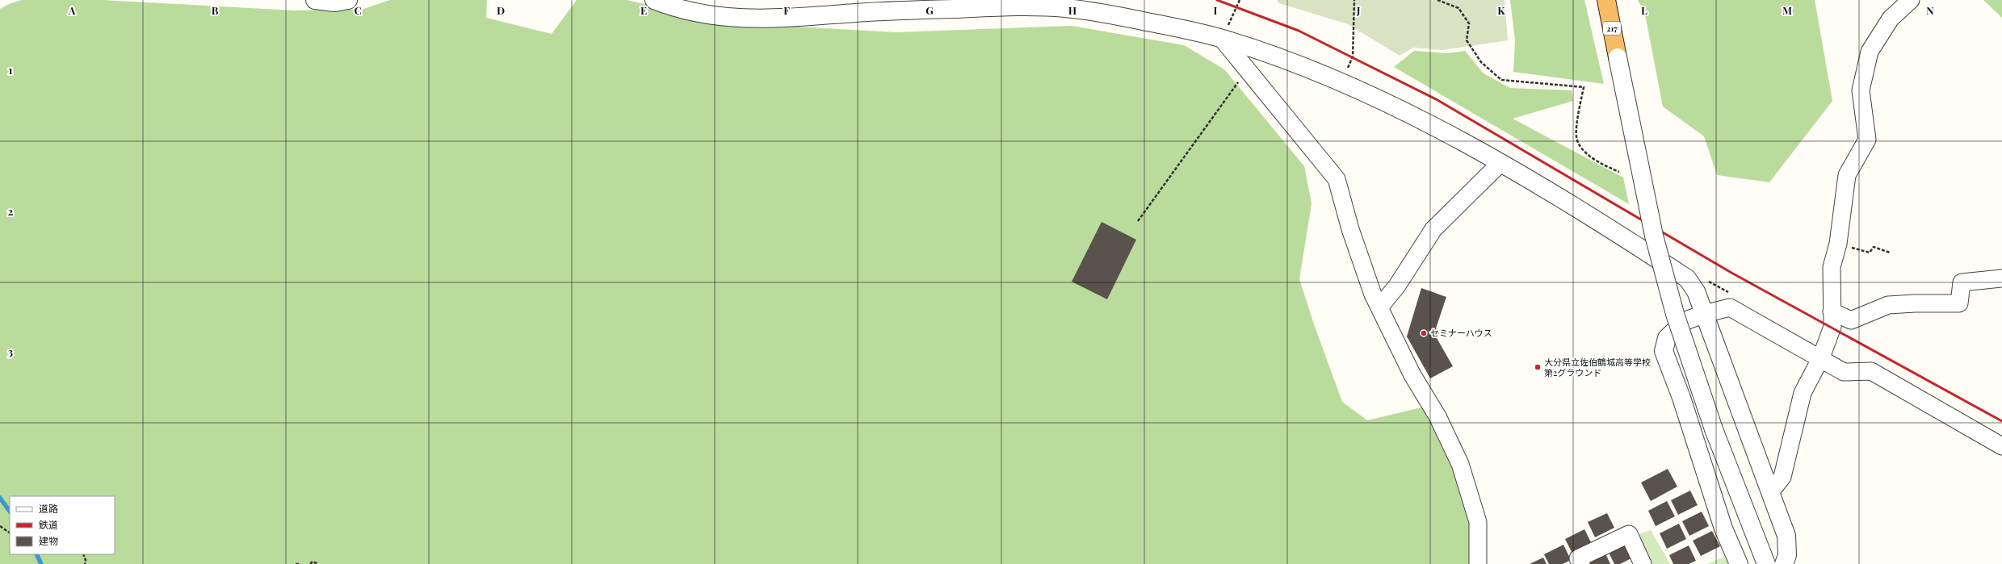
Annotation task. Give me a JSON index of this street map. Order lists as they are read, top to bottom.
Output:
{
  "streets": {
    "highway": ["217"]
  },
  "places": ["セミナーハウス", "大分県立佐伯鶴城高等学校 第2グラウンド"],
  "legend": ["道路", "鉄道", "建物"],
  "grid": {
    "columns": [
      "A",
      "B",
      "C",
      "D",
      "E",
      "F",
      "G",
      "H",
      "I",
      "J",
      "K",
      "L",
      "M",
      "N"
    ],
    "rows": ["1", "2", "3"]
  }
}
